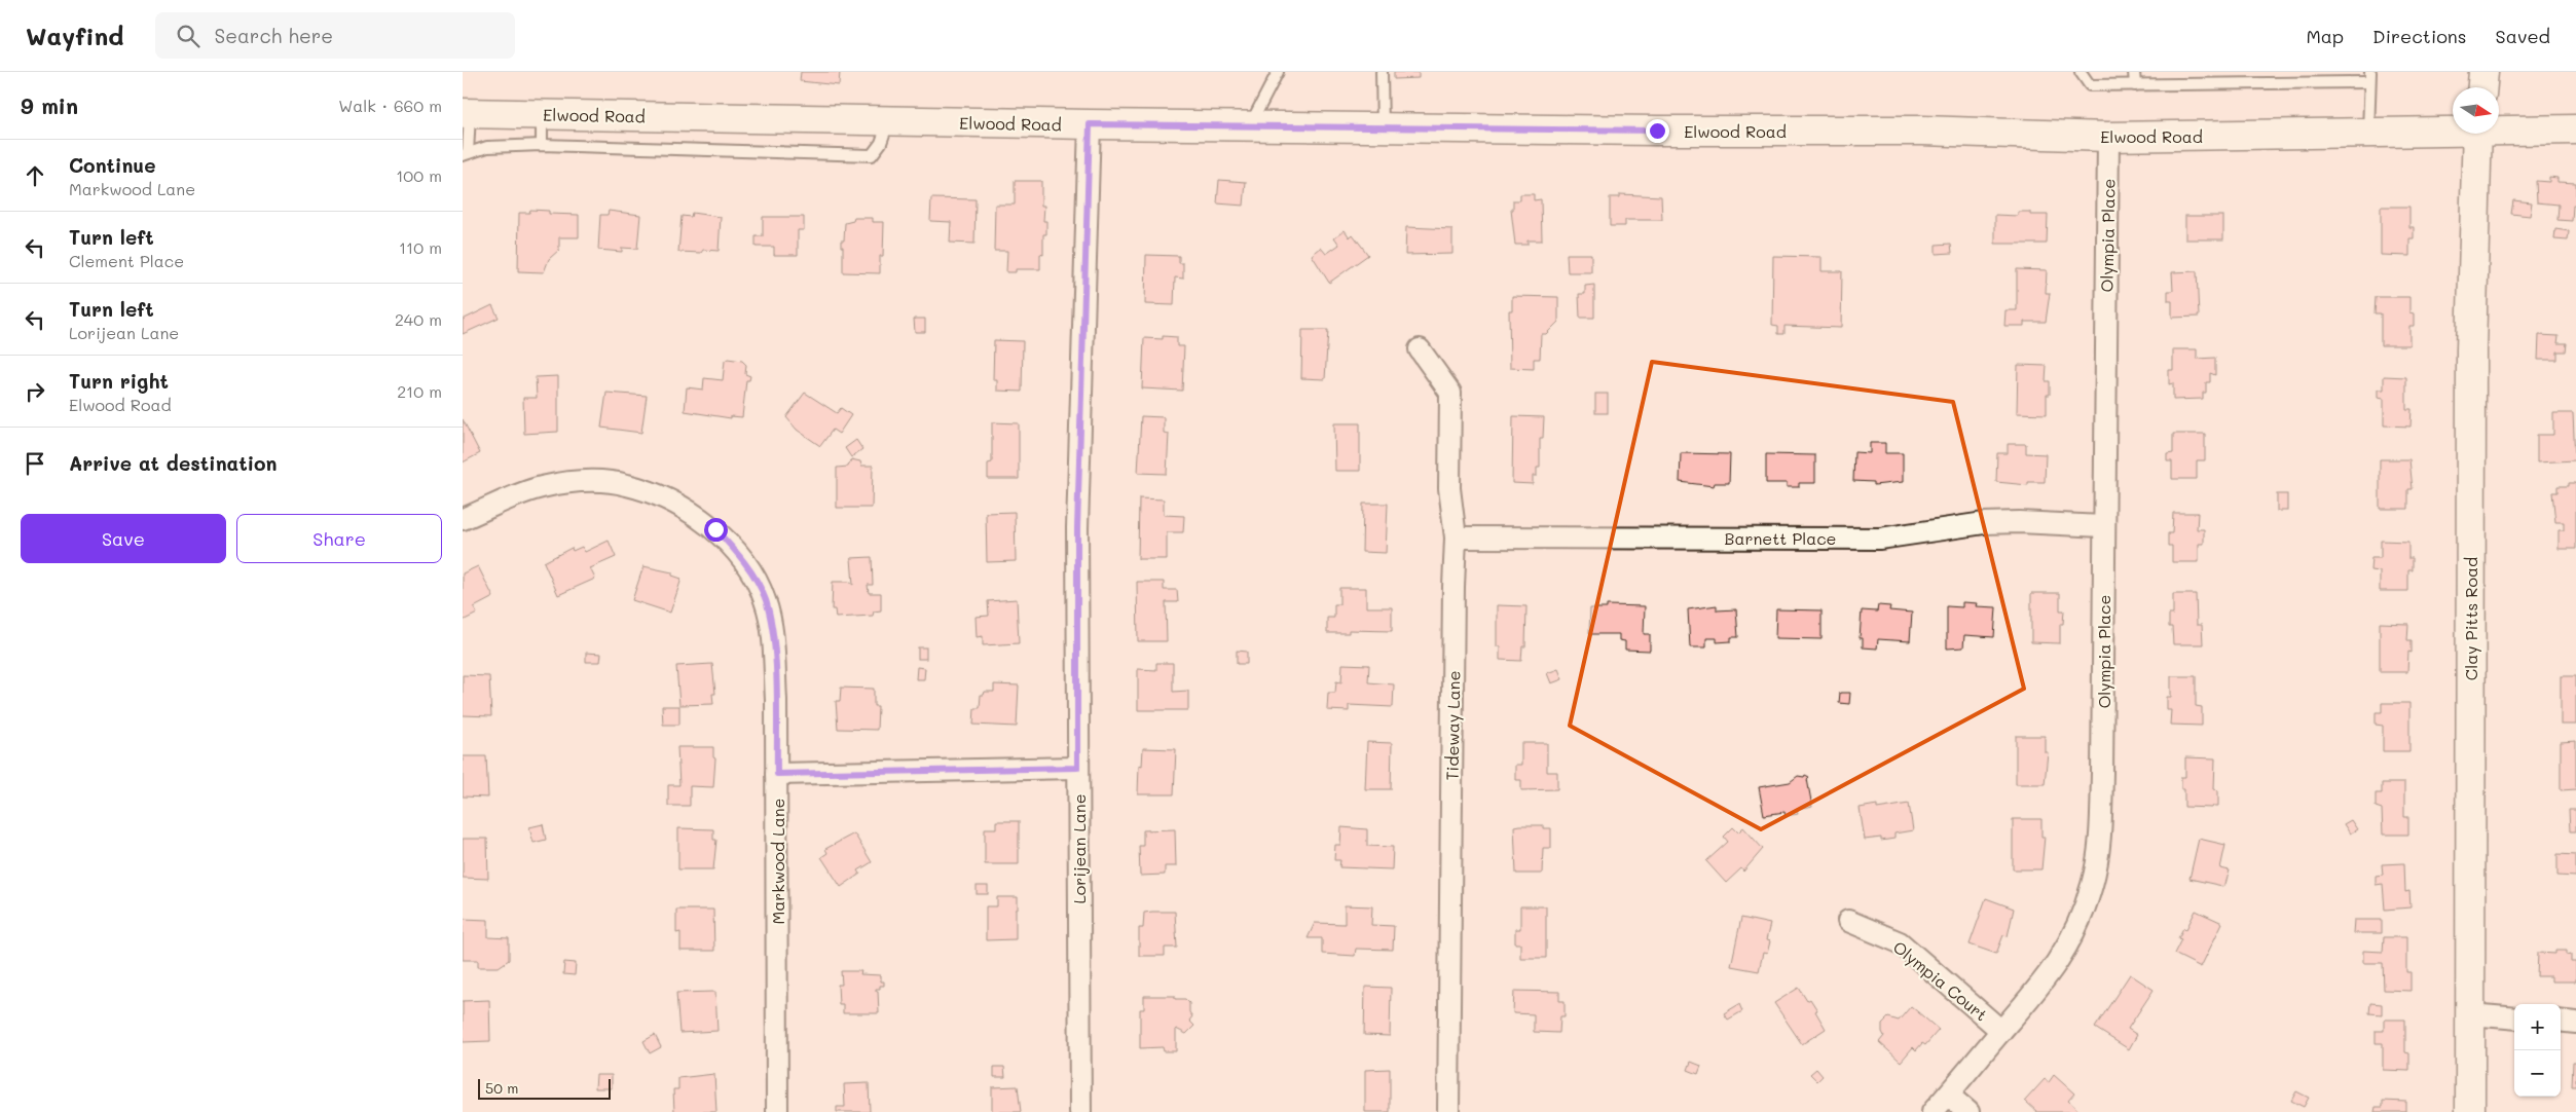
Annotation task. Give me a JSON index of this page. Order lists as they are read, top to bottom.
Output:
{
  "streets": {
    "main road": ["Elwood Road", "Clay Pitts Road"],
    "street": [
      "Olympia Place",
      "Barnett Place",
      "Tideway Lane",
      "Lorijean Lane",
      "Markwood Lane",
      "Olympia Court"
    ]
  },
  "crossings": [
    ["Elwood Road", "Olympia Place"],
    ["Elwood Road", "Lorijean Lane"],
    ["Olympia Place", "Barnett Place"],
    ["Olympia Place", "Olympia Court"],
    ["Barnett Place", "Tideway Lane"]
  ],
  "scale_bar": "50 m",
  "north": "right",
  "page": {
    "header": "Wayfind",
    "search": "Search here",
    "nav": ["Map", "Directions", "Saved"],
    "heading": ["9 min", "Walk · 660 m"],
    "list": [
      ["Continue", "Markwood Lane", "100 m"],
      ["Turn left", "Clement Place", "110 m"],
      ["Turn left", "Lorijean Lane", "240 m"],
      ["Turn right", "Elwood Road", "210 m"],
      "Arrive at destination"
    ],
    "buttons": ["Save", "Share"],
    "map_buttons": ["+", "−"],
    "scale": "50 m"
  }
}
